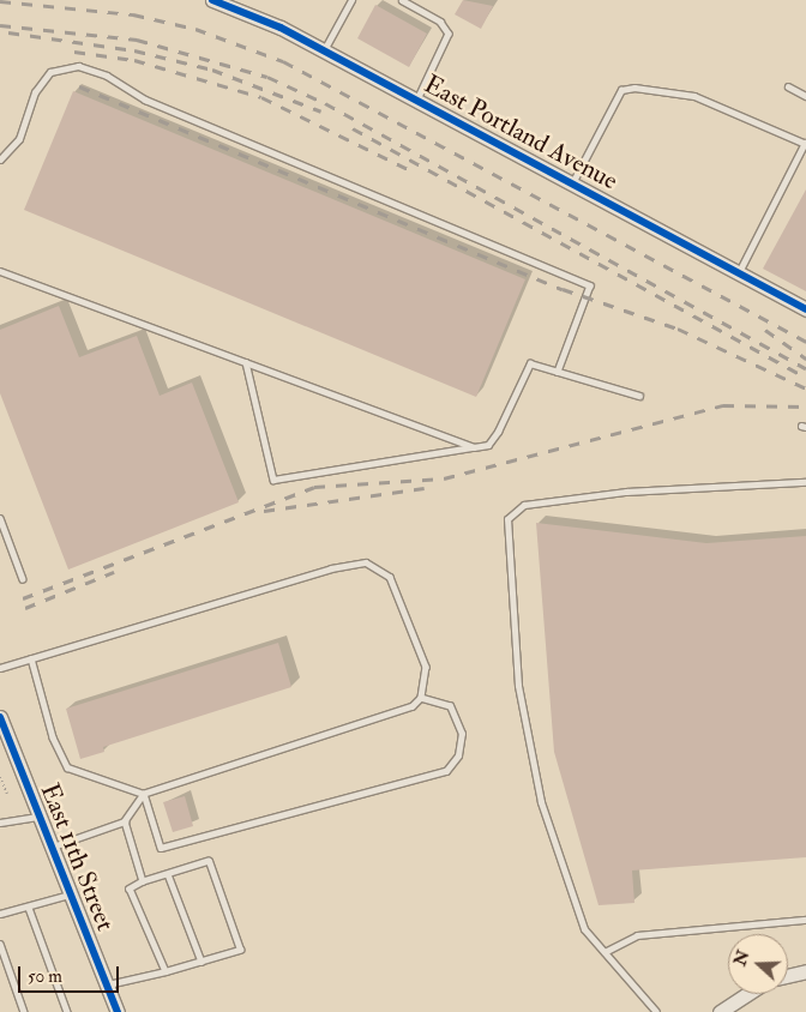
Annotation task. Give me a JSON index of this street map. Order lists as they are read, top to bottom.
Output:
{
  "streets": {
    "street": ["East Portland Avenue", "East 11th Street"]
  },
  "scale_bar": "50 m",
  "north": "left"
}
